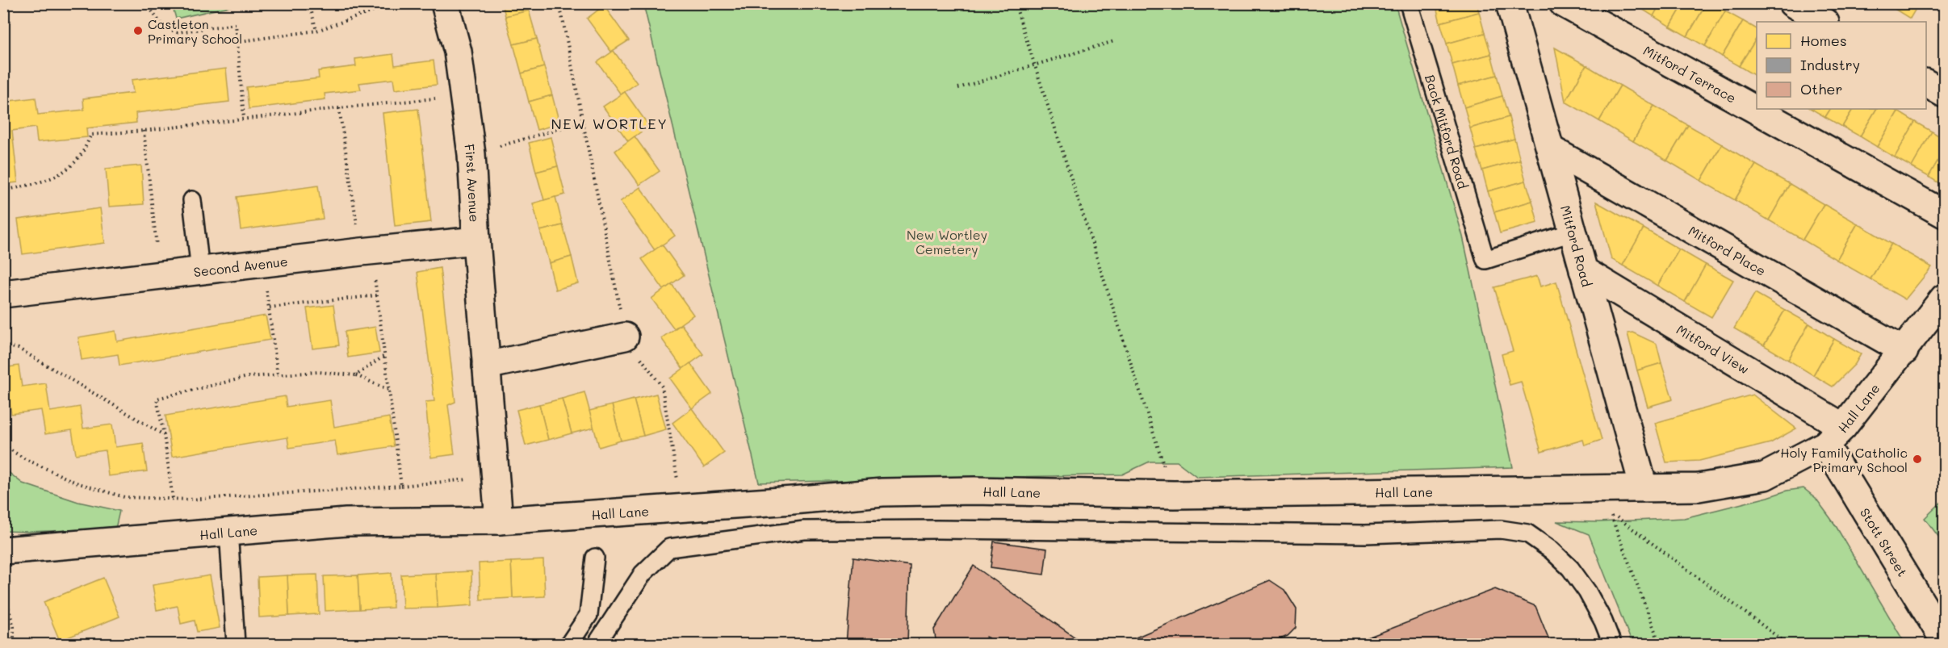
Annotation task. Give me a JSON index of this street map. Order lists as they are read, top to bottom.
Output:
{
  "streets": {
    "street": [
      "Mitford Terrace",
      "First Avenue",
      "Mitford Road",
      "Mitford Place",
      "Second Avenue",
      "Mitford View",
      "Hall Lane",
      "Stott Street"
    ],
    "lane": ["Back Mitford Road"]
  },
  "crossings": [
    ["Back Mitford Road", "Mitford Road"],
    ["First Avenue", "Second Avenue"],
    ["First Avenue", "Hall Lane"],
    ["Mitford Road", "Mitford Place"],
    ["Mitford Road", "Mitford View"],
    ["Mitford Road", "Hall Lane"],
    ["Mitford Place", "Hall Lane"],
    ["Mitford View", "Hall Lane"],
    ["Mitford View", "Stott Street"],
    ["Hall Lane", "Stott Street"]
  ],
  "districts": ["NEW WORTLEY"],
  "parks": ["New Wortley Cemetery"],
  "places": ["Castleton Primary School", "Holy Family Catholic Primary School"],
  "legend": ["Homes", "Industry", "Other"]
}
